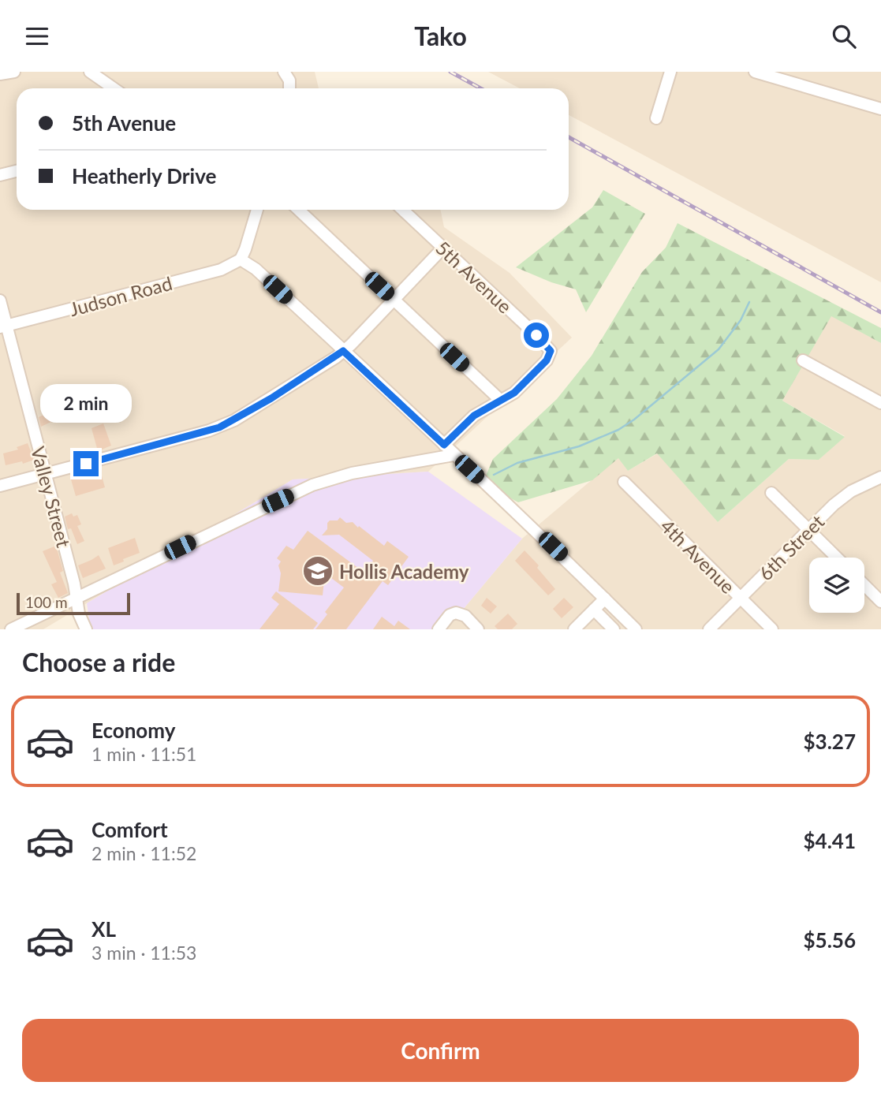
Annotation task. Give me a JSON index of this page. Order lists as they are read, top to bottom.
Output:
{
  "streets": {
    "street": [
      "5th Avenue",
      "Judson Road",
      "Valley Street",
      "6th Street",
      "4th Avenue"
    ]
  },
  "crossings": [
    ["Judson Road", "Valley Street"],
    ["6th Street", "4th Avenue"]
  ],
  "places": {
    "school or university": ["Hollis Academy"]
  },
  "scale_bar": "100 m",
  "page": {
    "header": "Tako",
    "banner": ["5th Avenue", "Heatherly Drive"],
    "bubble": "2 min",
    "scale": "100 m",
    "heading": "Choose a ride",
    "list": [
      {
        "name": "Economy",
        "note": "1 min · 11:51",
        "value": "$3.27"
      },
      {
        "name": "Comfort",
        "note": "2 min · 11:52",
        "value": "$4.41"
      },
      {
        "name": "XL",
        "note": "3 min · 11:53",
        "value": "$5.56"
      }
    ],
    "buttons": "Confirm"
  }
}
